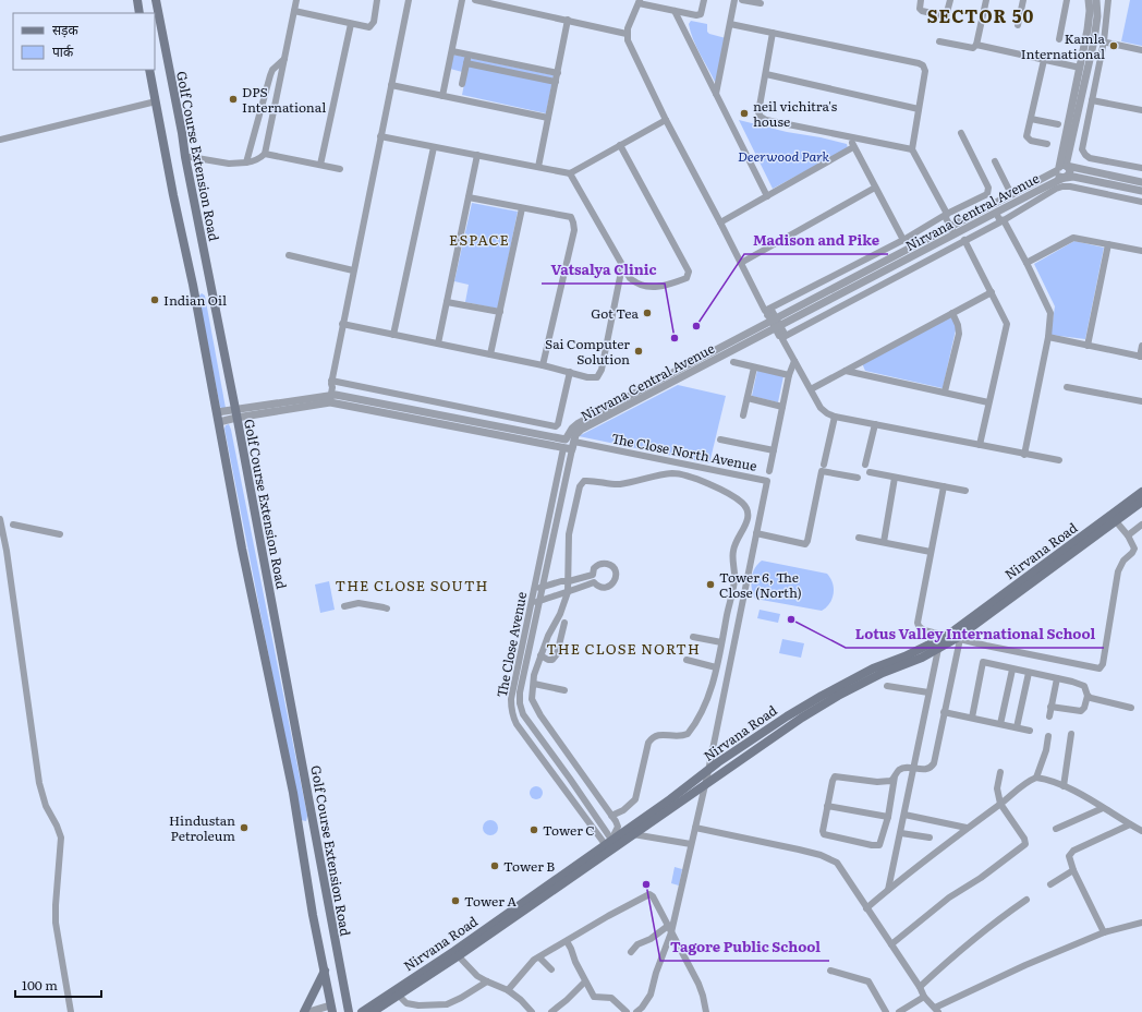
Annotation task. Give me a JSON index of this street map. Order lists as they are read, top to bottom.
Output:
{
  "streets": {
    "main road": ["Golf Course Extension Road", "Nirvana Road"],
    "street": ["Nirvana Central Avenue", "The Close North Avenue", "The Close Avenue"]
  },
  "crossings": [
    ["Nirvana Central Avenue", "The Close North Avenue"],
    ["The Close North Avenue", "Nirvana Road"],
    ["Nirvana Road", "The Close Avenue"]
  ],
  "districts": [
    "SECTOR 50",
    "ESPACE",
    "THE CLOSE SOUTH",
    "THE CLOSE NORTH"
  ],
  "parks": ["Deerwood Park"],
  "places": [
    "Kamla International",
    "DPS International",
    "neil vichitra's house",
    "Indian Oil",
    "Got Tea",
    "Madison and Pike",
    "Vatsalya Clinic",
    "Sai Computer Solution",
    "Tower 6, The Close (North)",
    "Lotus Valley International School",
    "Hindustan Petroleum",
    "Tower C",
    "Tower B",
    "Tagore Public School",
    "Tower A"
  ],
  "legend": ["सड़क", "पार्क"],
  "scale_bar": "100 m"
}
